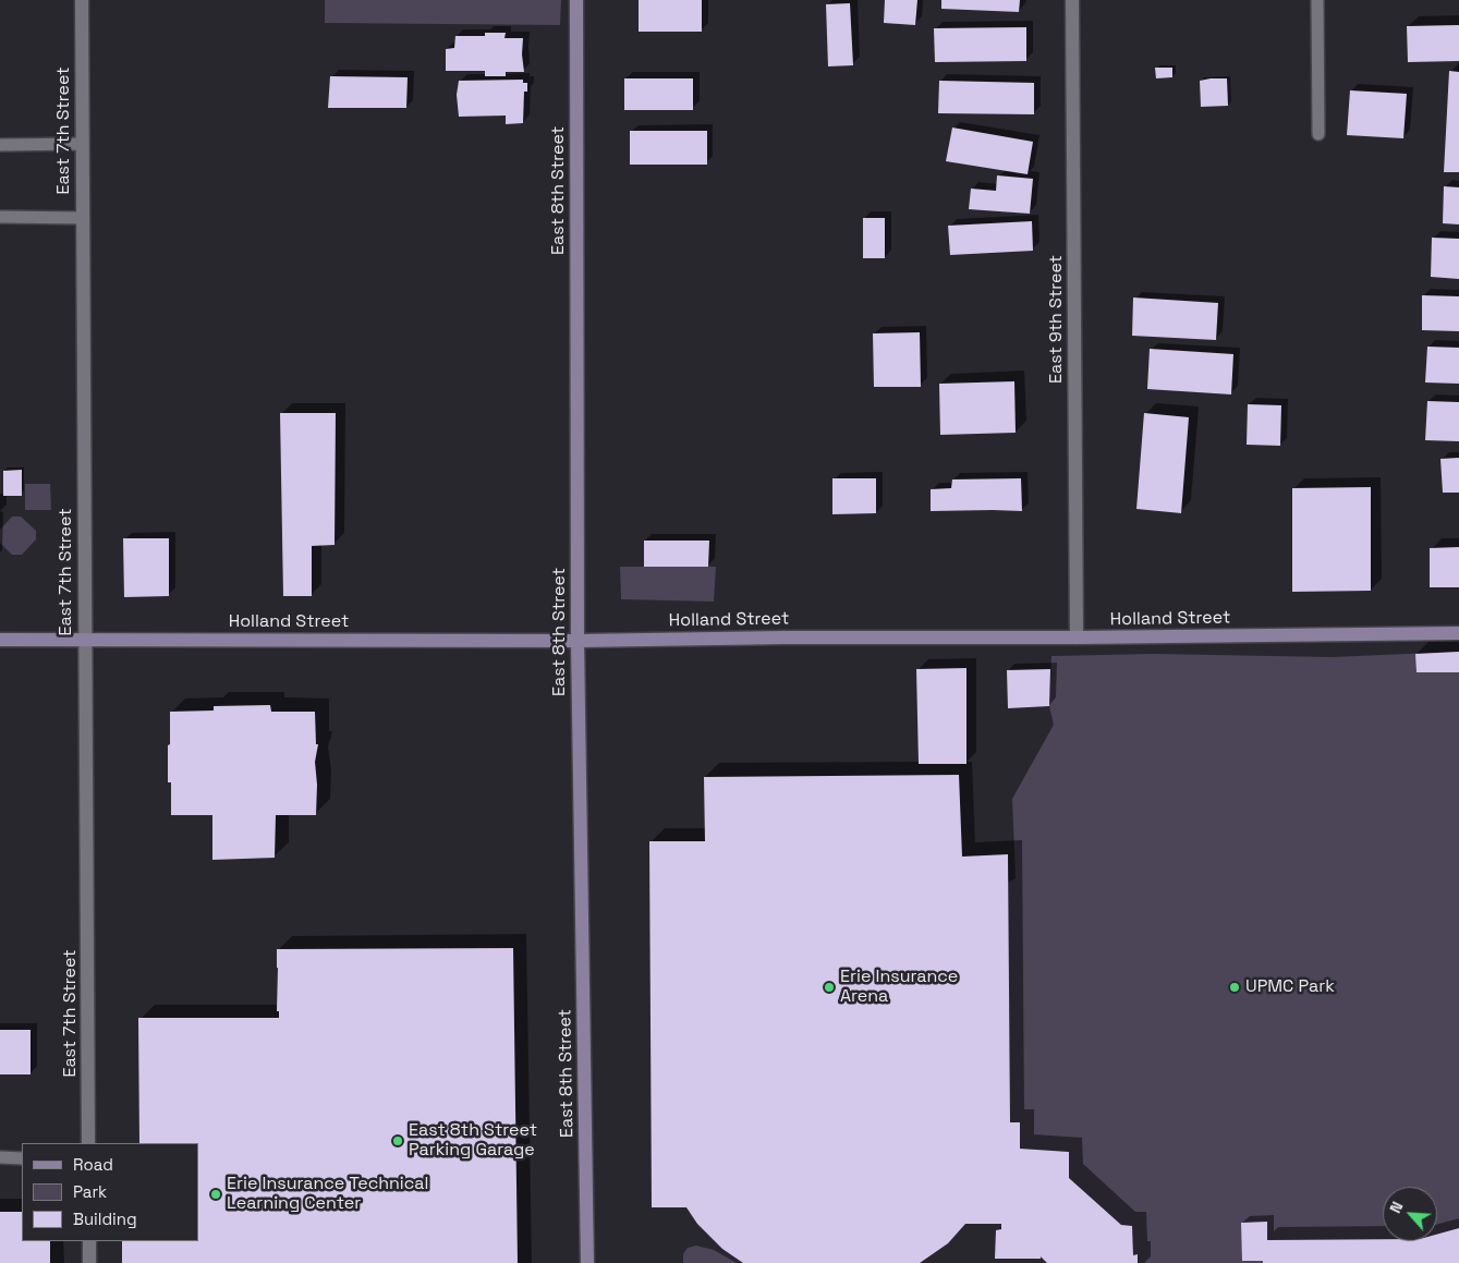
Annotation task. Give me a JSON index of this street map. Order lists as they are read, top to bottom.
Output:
{
  "streets": {
    "street": [
      "East 7th Street",
      "East 8th Street",
      "East 9th Street",
      "Holland Street"
    ]
  },
  "crossings": [
    ["East 7th Street", "Holland Street"],
    ["East 8th Street", "Holland Street"],
    ["East 9th Street", "Holland Street"]
  ],
  "places": [
    "Erie Insurance Arena",
    "UPMC Park",
    "East 8th Street Parking Garage",
    "Erie Insurance Technical Learning Center"
  ],
  "legend": ["Road", "Park", "Building"],
  "north": "top left"
}
